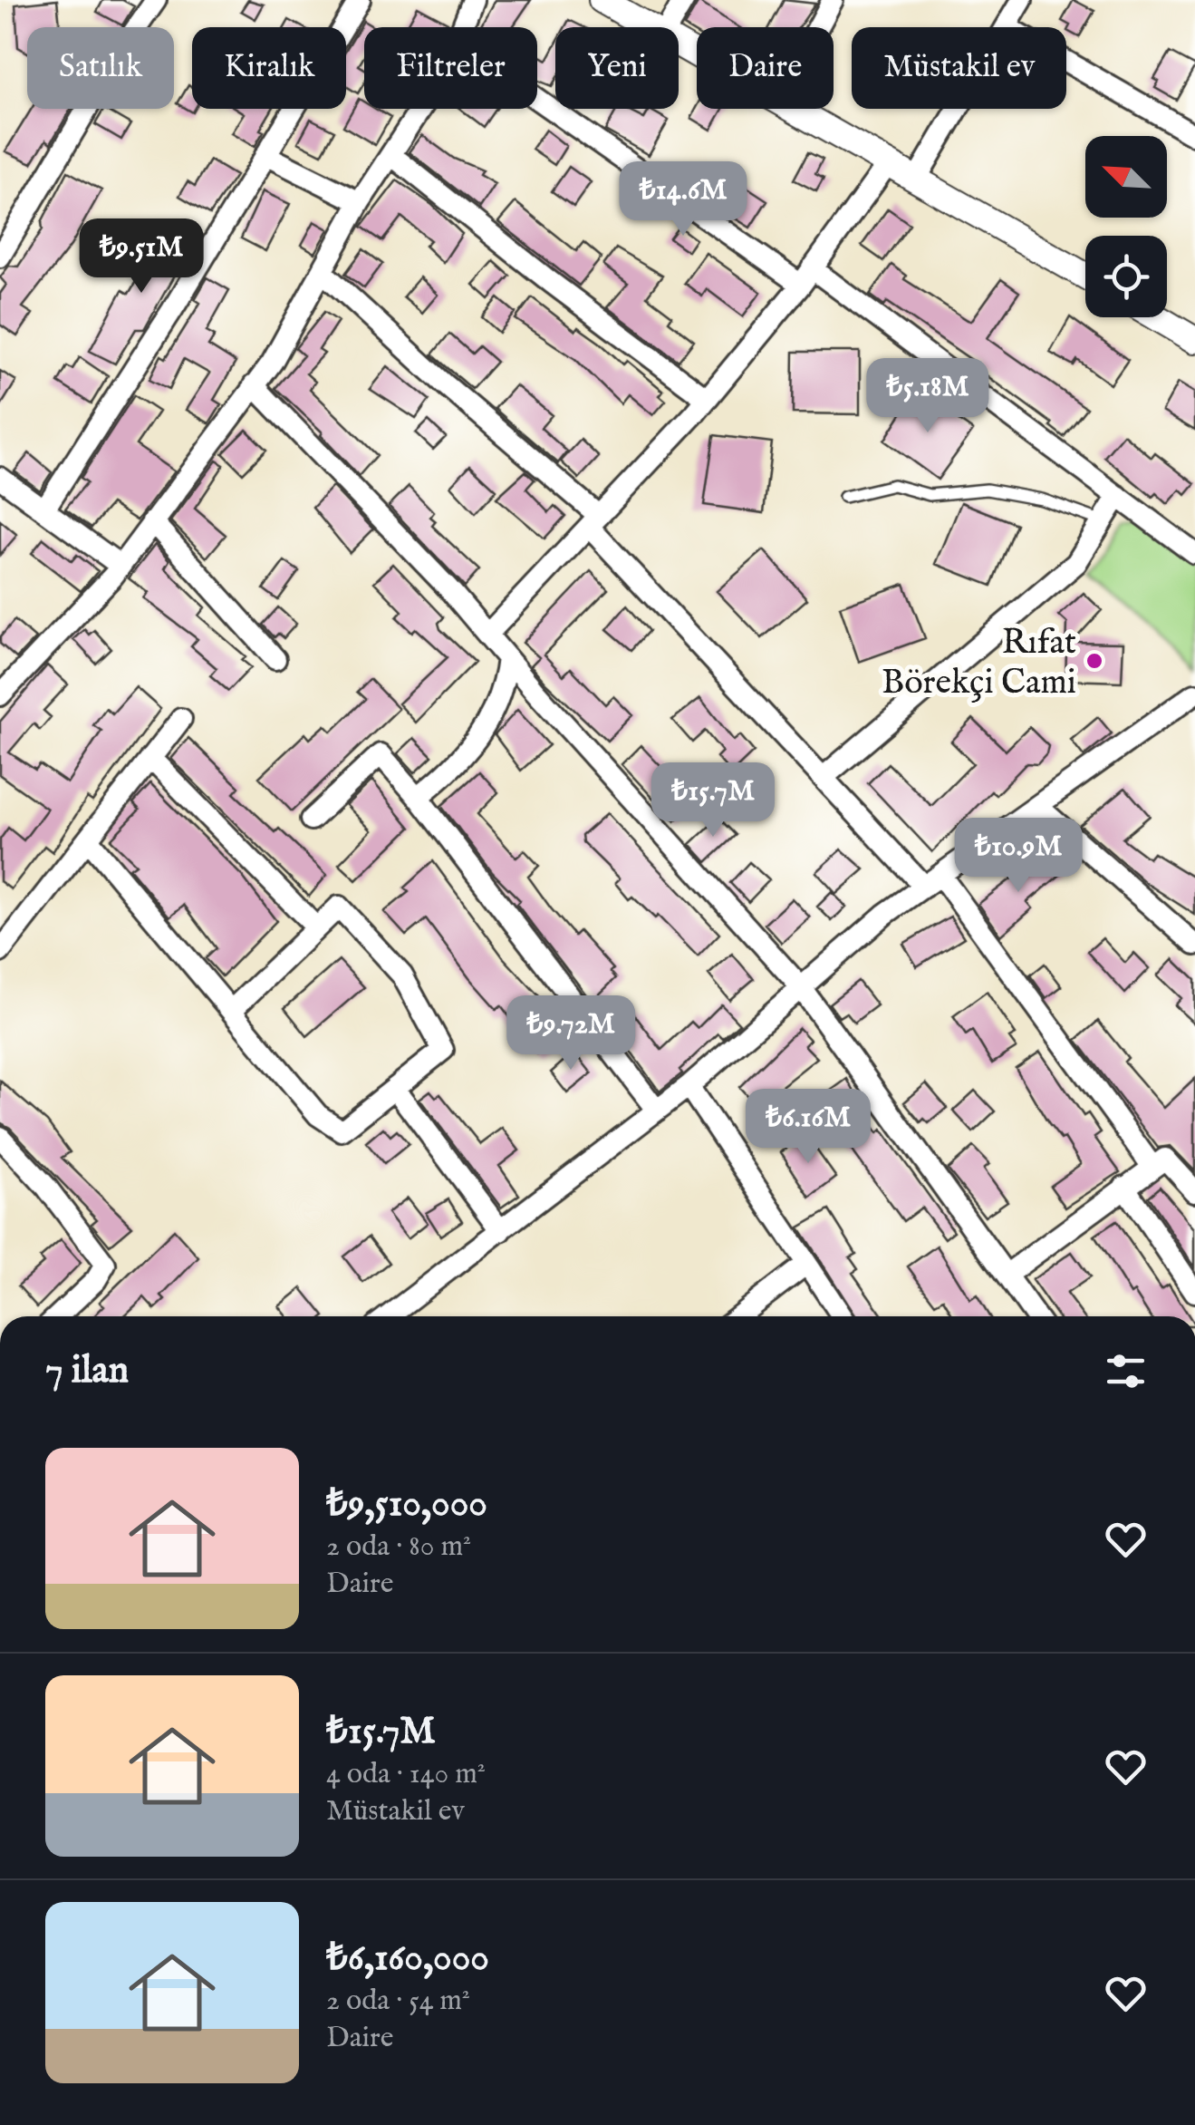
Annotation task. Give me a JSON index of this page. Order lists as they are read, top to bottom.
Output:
{
  "places": ["Rıfat Börekçi Cami"],
  "north": "top left",
  "page": {
    "chip": [
      "Satılık",
      "Kiralık",
      "Filtreler",
      "Yeni",
      "Daire",
      "Müstakil ev"
    ],
    "price": [
      "₺14.6M",
      "₺9.51M",
      "₺5.18M",
      "₺15.7M",
      "₺10.9M",
      "₺9.72M",
      "₺6.16M"
    ],
    "heading": "7 ilan",
    "list": [
      {
        "name": "₺9,510,000",
        "note": "2 oda · 80 m² · Daire"
      },
      {
        "name": "₺15.7M",
        "note": "4 oda · 140 m² · Müstakil ev"
      },
      {
        "name": "₺6,160,000",
        "note": "2 oda · 54 m² · Daire"
      }
    ]
  }
}
